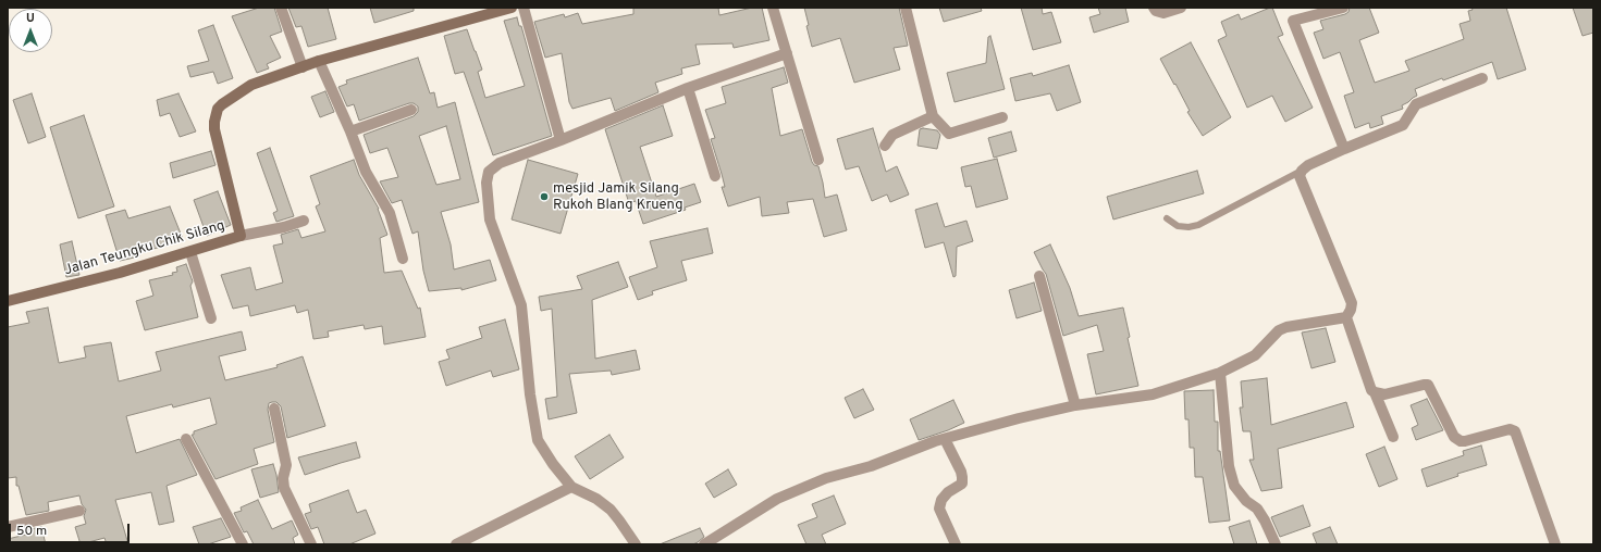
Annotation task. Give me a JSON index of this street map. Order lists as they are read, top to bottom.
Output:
{
  "streets": {
    "street": ["Jalan Teungku Chik Silang"]
  },
  "places": ["mesjid Jamik Silang Rukoh Blang Krueng"],
  "scale_bar": "50 m",
  "north": "top"
}
